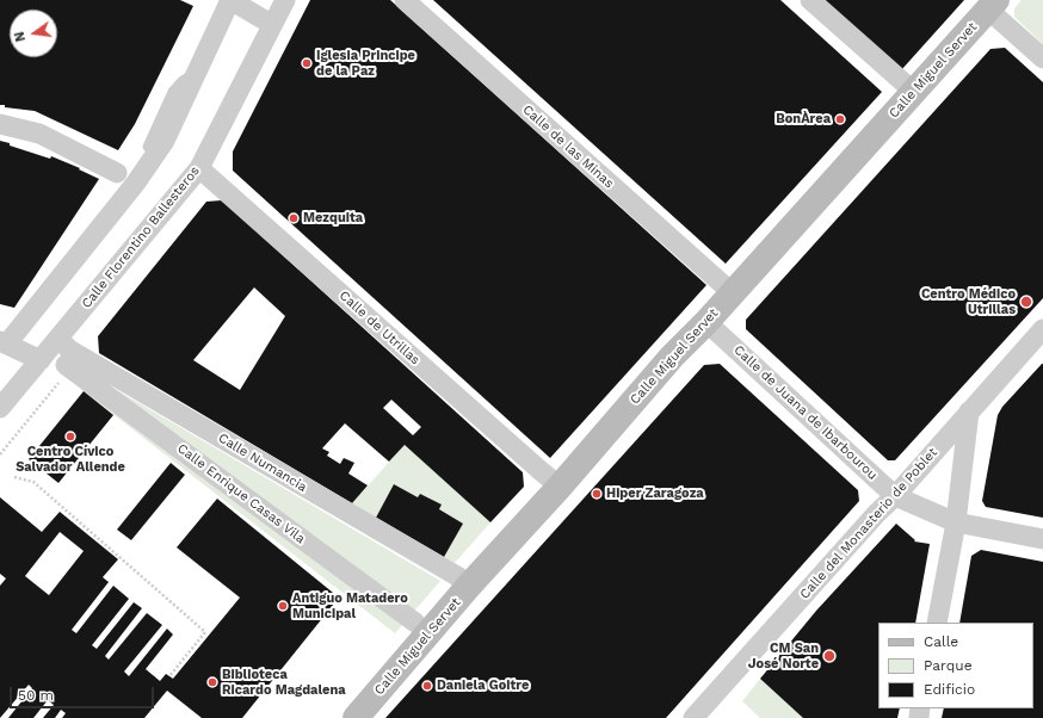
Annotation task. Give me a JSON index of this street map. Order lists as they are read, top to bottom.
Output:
{
  "streets": {
    "main road": ["Calle Miguel Servet"],
    "street": [
      "Calle de las Minas",
      "Calle Florentino Ballesteros",
      "Calle de Utrillas",
      "Calle de Juana de Ibarbourou",
      "Calle Numancia",
      "Calle Enrique Casas Vila",
      "Calle del Monasterio de Poblet"
    ]
  },
  "crossings": [
    ["Calle Miguel Servet", "Calle de las Minas"],
    ["Calle Miguel Servet", "Calle de Utrillas"],
    ["Calle Miguel Servet", "Calle de Juana de Ibarbourou"],
    ["Calle Miguel Servet", "Calle Numancia"],
    ["Calle Florentino Ballesteros", "Calle de Utrillas"],
    ["Calle Florentino Ballesteros", "Calle Numancia"],
    ["Calle de Juana de Ibarbourou", "Calle del Monasterio de Poblet"]
  ],
  "places": [
    "Iglesia Principe de la Paz",
    "BonÀrea",
    "Mezquita",
    "Centro Médico Utrillas",
    "Centro Cívico Salvador Allende",
    "Hiper Zaragoza",
    "Antiguo Matadero Municipal",
    "CM San José Norte",
    "Biblioteca Ricardo Magdalena",
    "Daniela Goitre"
  ],
  "legend": ["Calle", "Parque", "Edificio"],
  "scale_bar": "50 m",
  "north": "left"
}
